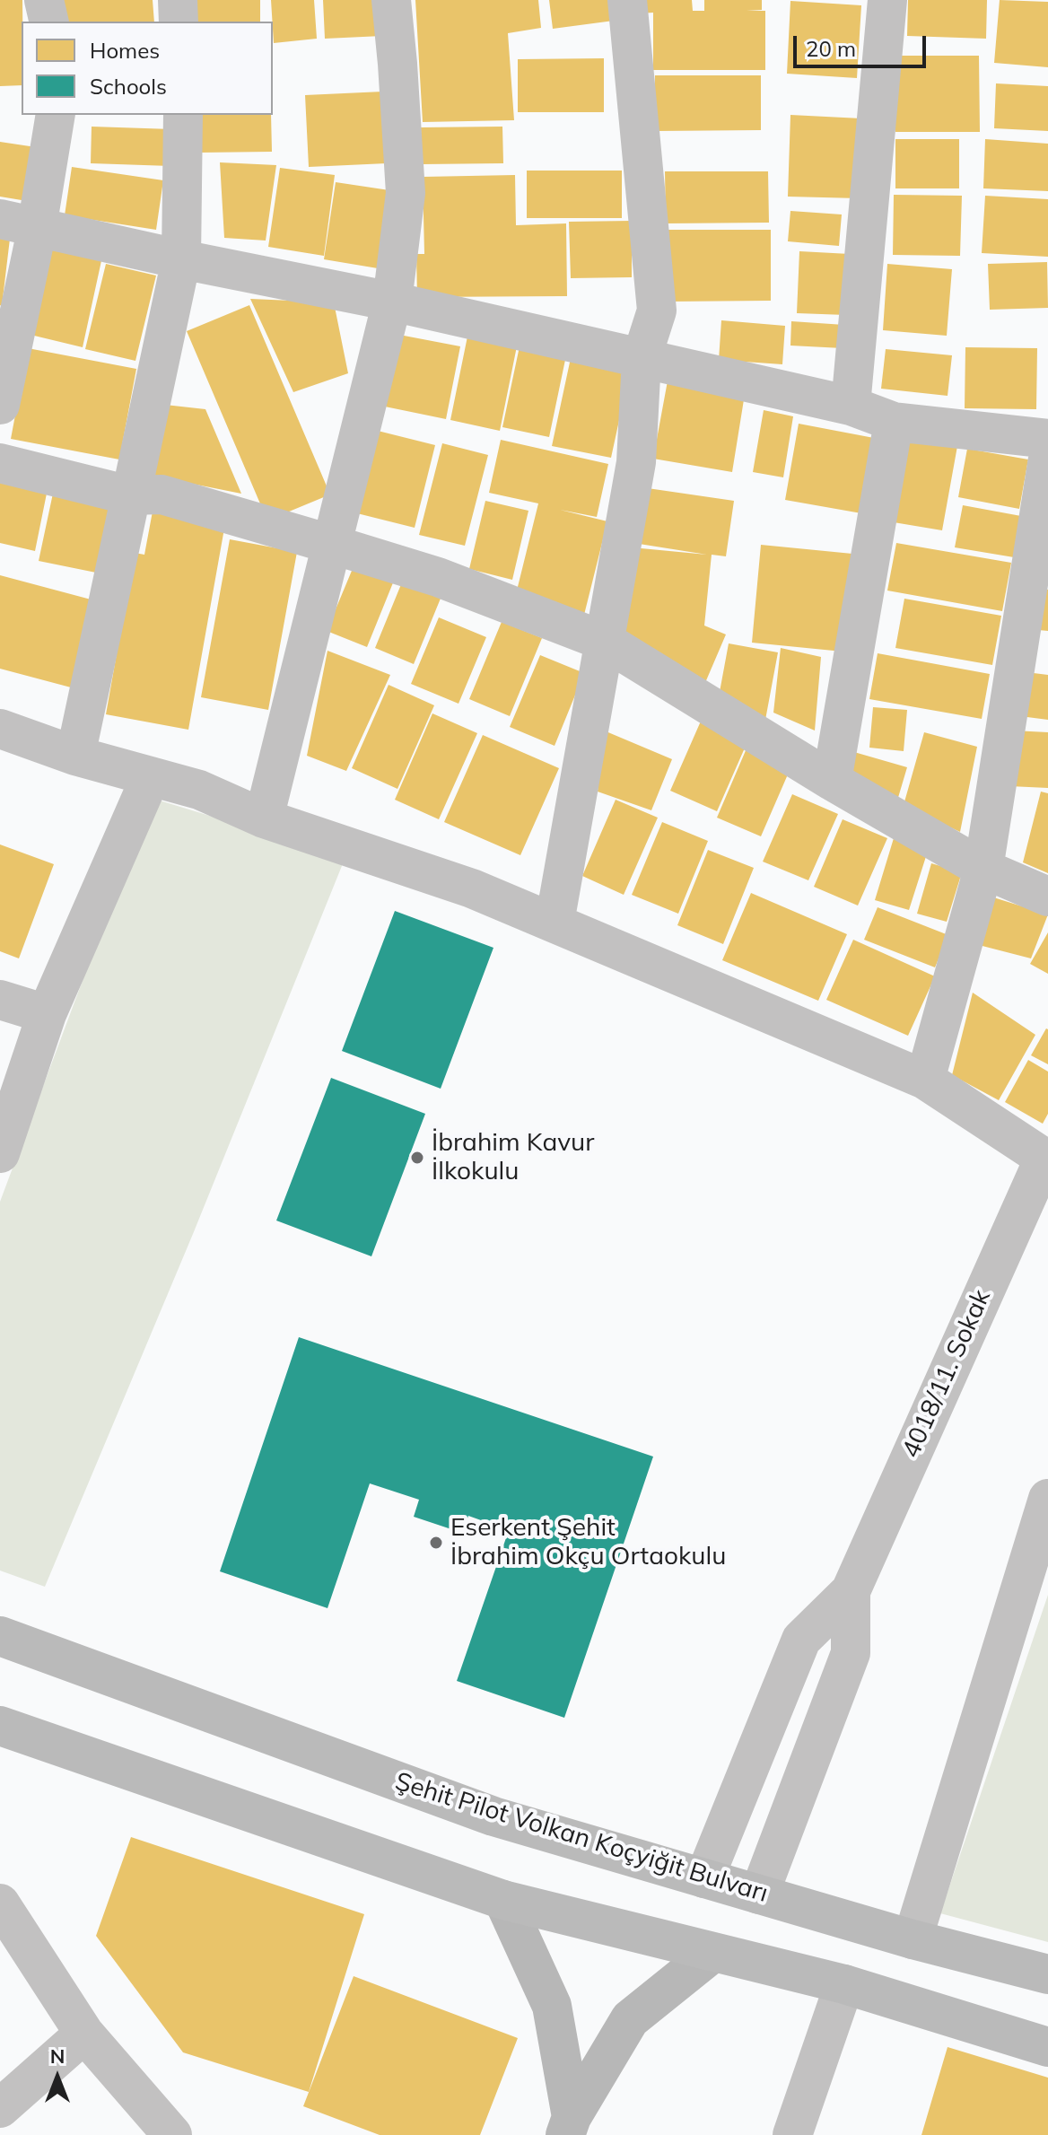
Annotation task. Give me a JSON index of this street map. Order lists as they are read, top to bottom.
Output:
{
  "streets": {
    "main road": ["Şehit Pilot Volkan Koçyiğit Bulvarı"],
    "street": ["4018/11. Sokak"]
  },
  "crossings": [
    ["4018/11. Sokak", "Şehit Pilot Volkan Koçyiğit Bulvarı"]
  ],
  "places": ["İbrahim Kavur İlkokulu", "Eserkent Şehit İbrahim Okçu Ortaokulu"],
  "legend": ["Homes", "Schools"],
  "scale_bar": "20 m",
  "north": "top"
}
